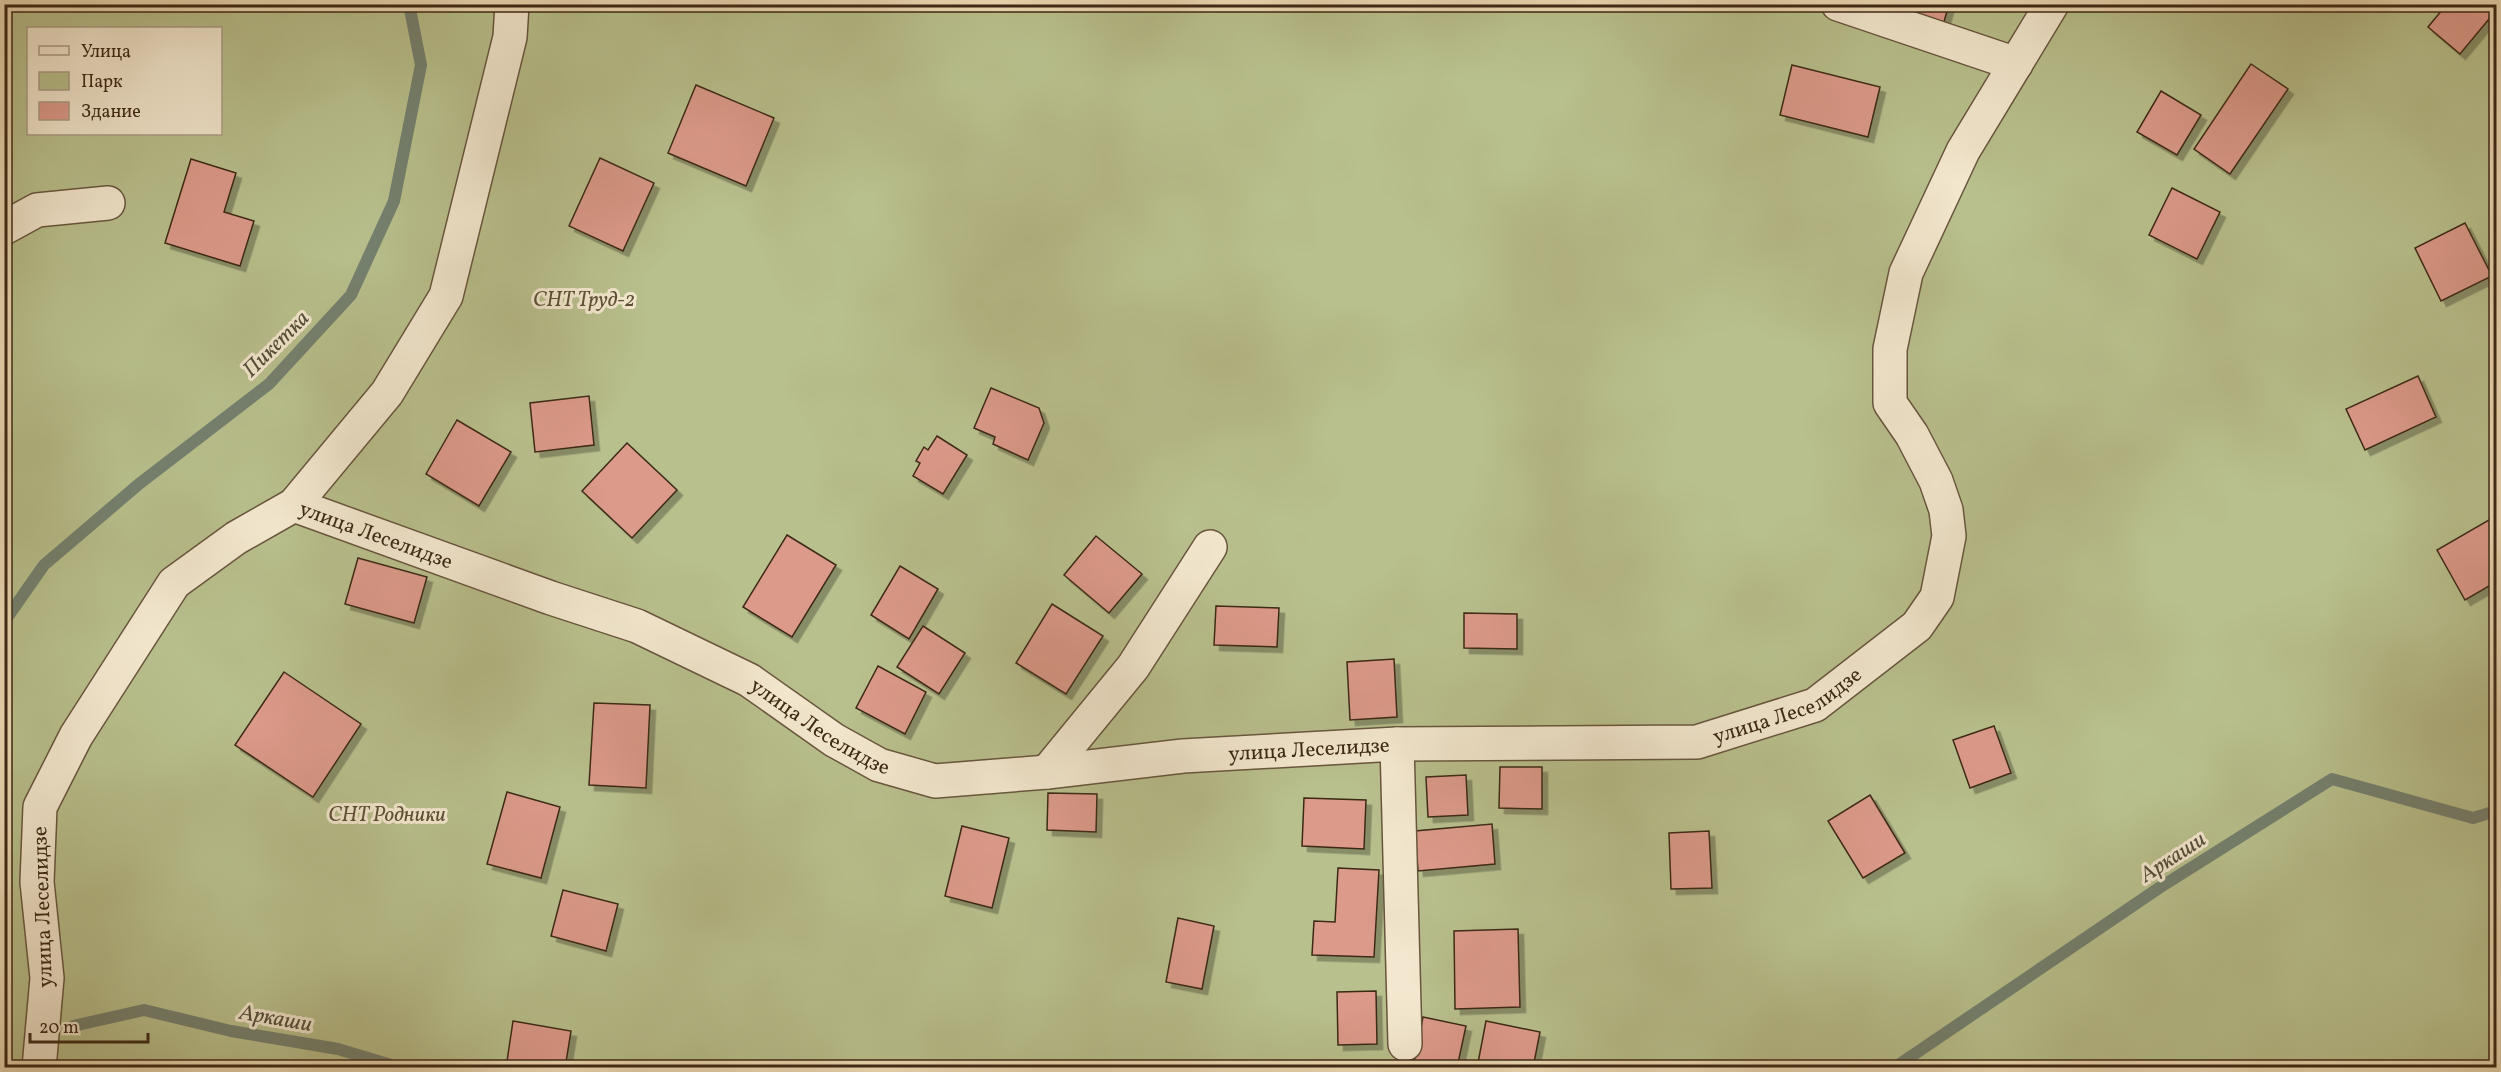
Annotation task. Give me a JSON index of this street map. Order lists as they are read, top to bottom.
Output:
{
  "streets": {
    "street": ["улица Леселидзе"]
  },
  "water": ["Пикетка", "Аркаши"],
  "parks": ["СНТ Труд-2", "СНТ Родники"],
  "legend": ["Улица", "Парк", "Здание"],
  "scale_bar": "20 m"
}
